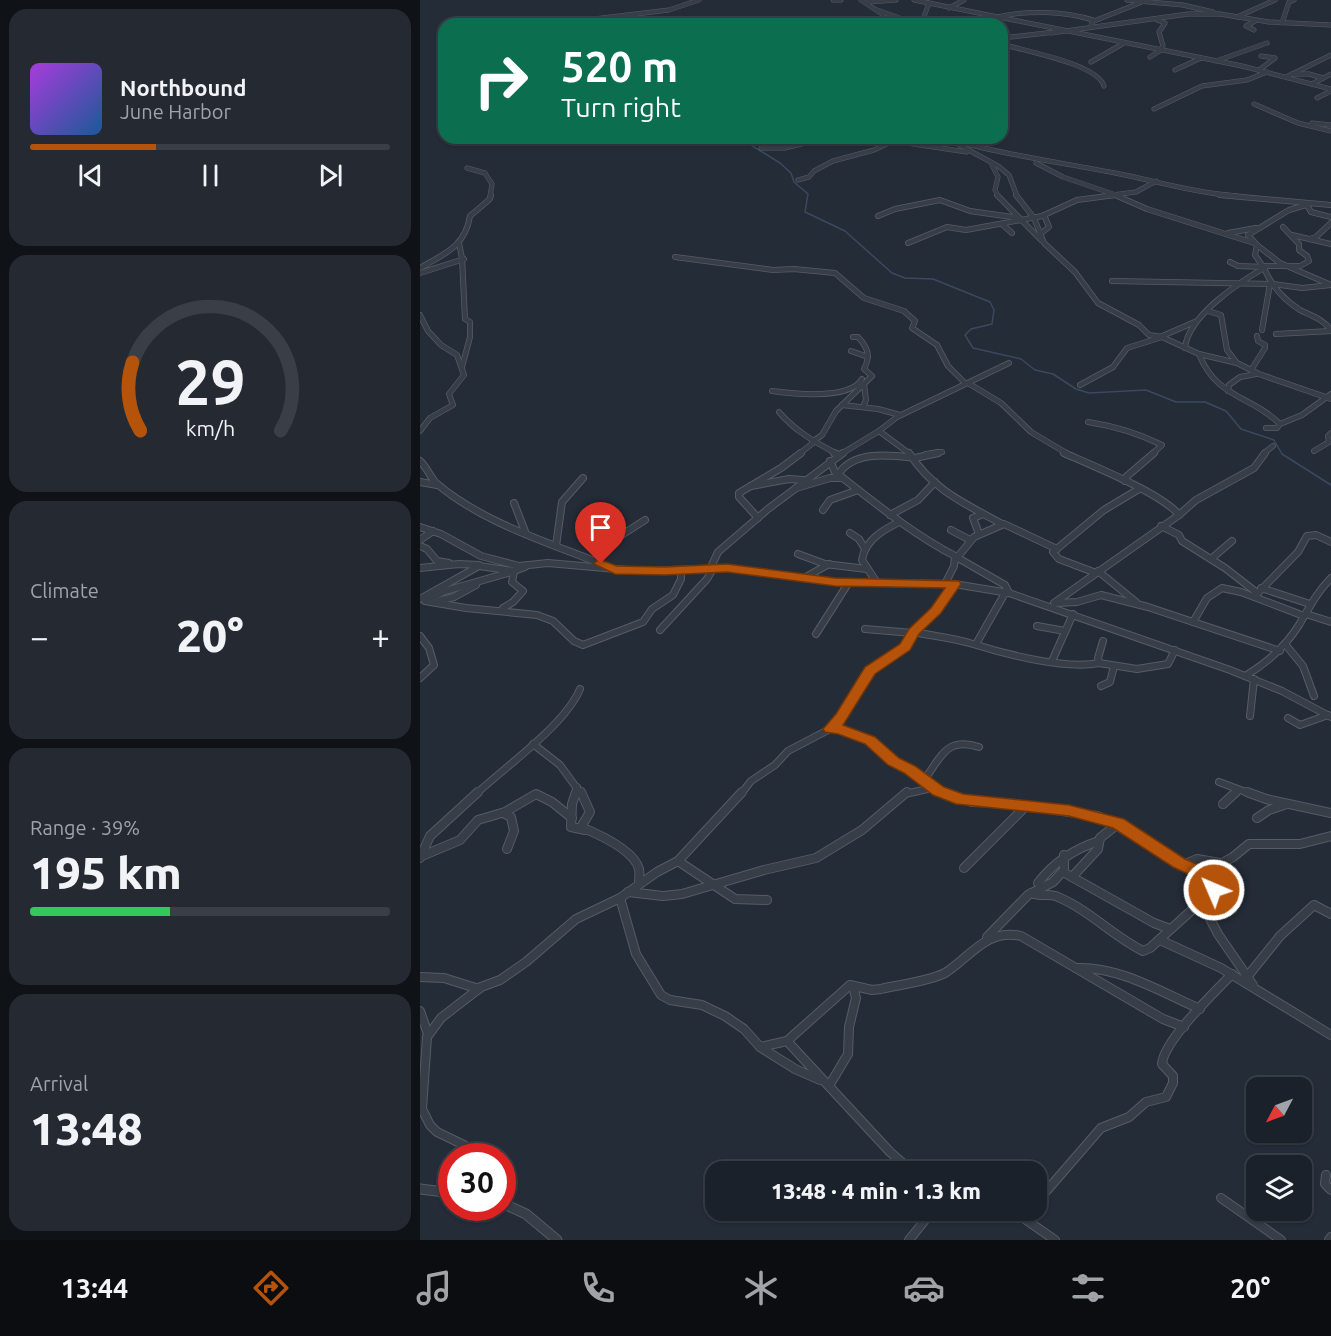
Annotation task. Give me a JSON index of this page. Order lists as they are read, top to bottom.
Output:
{
  "north": "bottom left",
  "page": {
    "turn": ["520 m", "Turn right"],
    "song": ["Northbound", "June Harbor"],
    "tile": [
      "Climate",
      ["Range · 39%", "195 km"],
      ["Arrival", "13:48"]
    ],
    "heat": ["−", "20°", "+"],
    "limit": "30",
    "trip": "13:48 · 4 min · 1.3 km",
    "tabs": ["13:44", "20°"],
    "gauge": ["29", "km/h"]
  }
}
